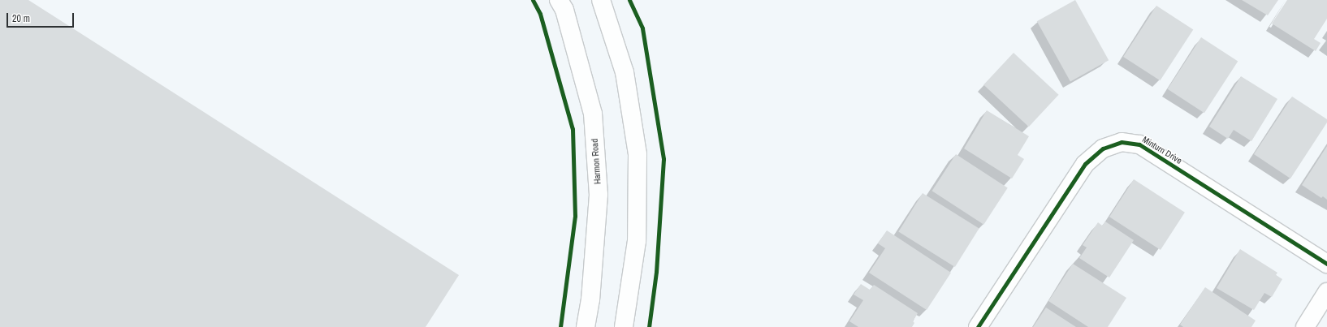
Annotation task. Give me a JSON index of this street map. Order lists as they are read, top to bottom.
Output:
{
  "streets": {
    "street": ["Minturn Drive", "Harmon Road"]
  },
  "scale_bar": "20 m"
}
